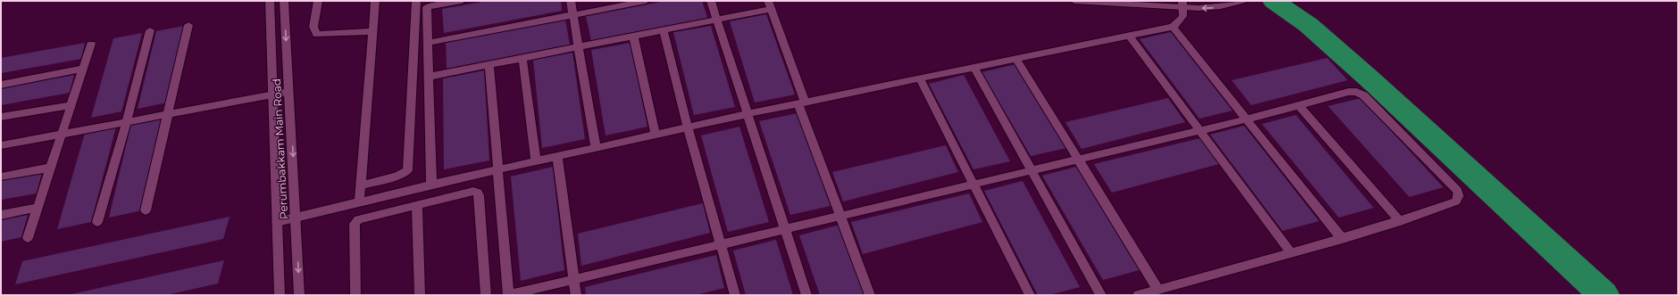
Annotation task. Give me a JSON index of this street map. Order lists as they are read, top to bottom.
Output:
{
  "streets": {
    "street": ["Perumbakkam Main Road"]
  }
}
